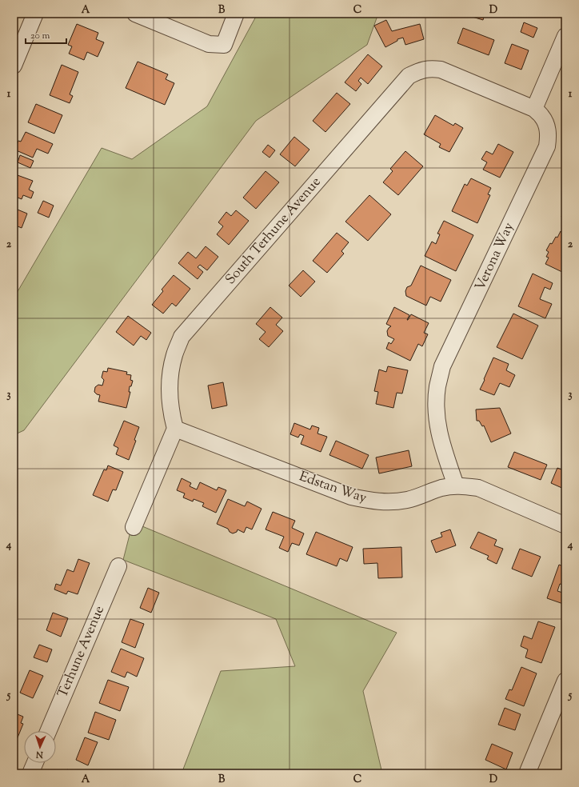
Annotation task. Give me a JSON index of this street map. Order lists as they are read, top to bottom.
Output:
{
  "streets": {
    "street": [
      "South Terhune Avenue",
      "Verona Way",
      "Edstan Way",
      "Terhune Avenue"
    ]
  },
  "crossings": [
    ["South Terhune Avenue", "Verona Way"],
    ["South Terhune Avenue", "Edstan Way"],
    ["Verona Way", "Edstan Way"]
  ],
  "scale_bar": "20 m",
  "north": "bottom",
  "grid": {
    "columns": [
      "A",
      "B",
      "C",
      "D"
    ],
    "rows": [
      "1",
      "2",
      "3",
      "4",
      "5"
    ]
  }
}
